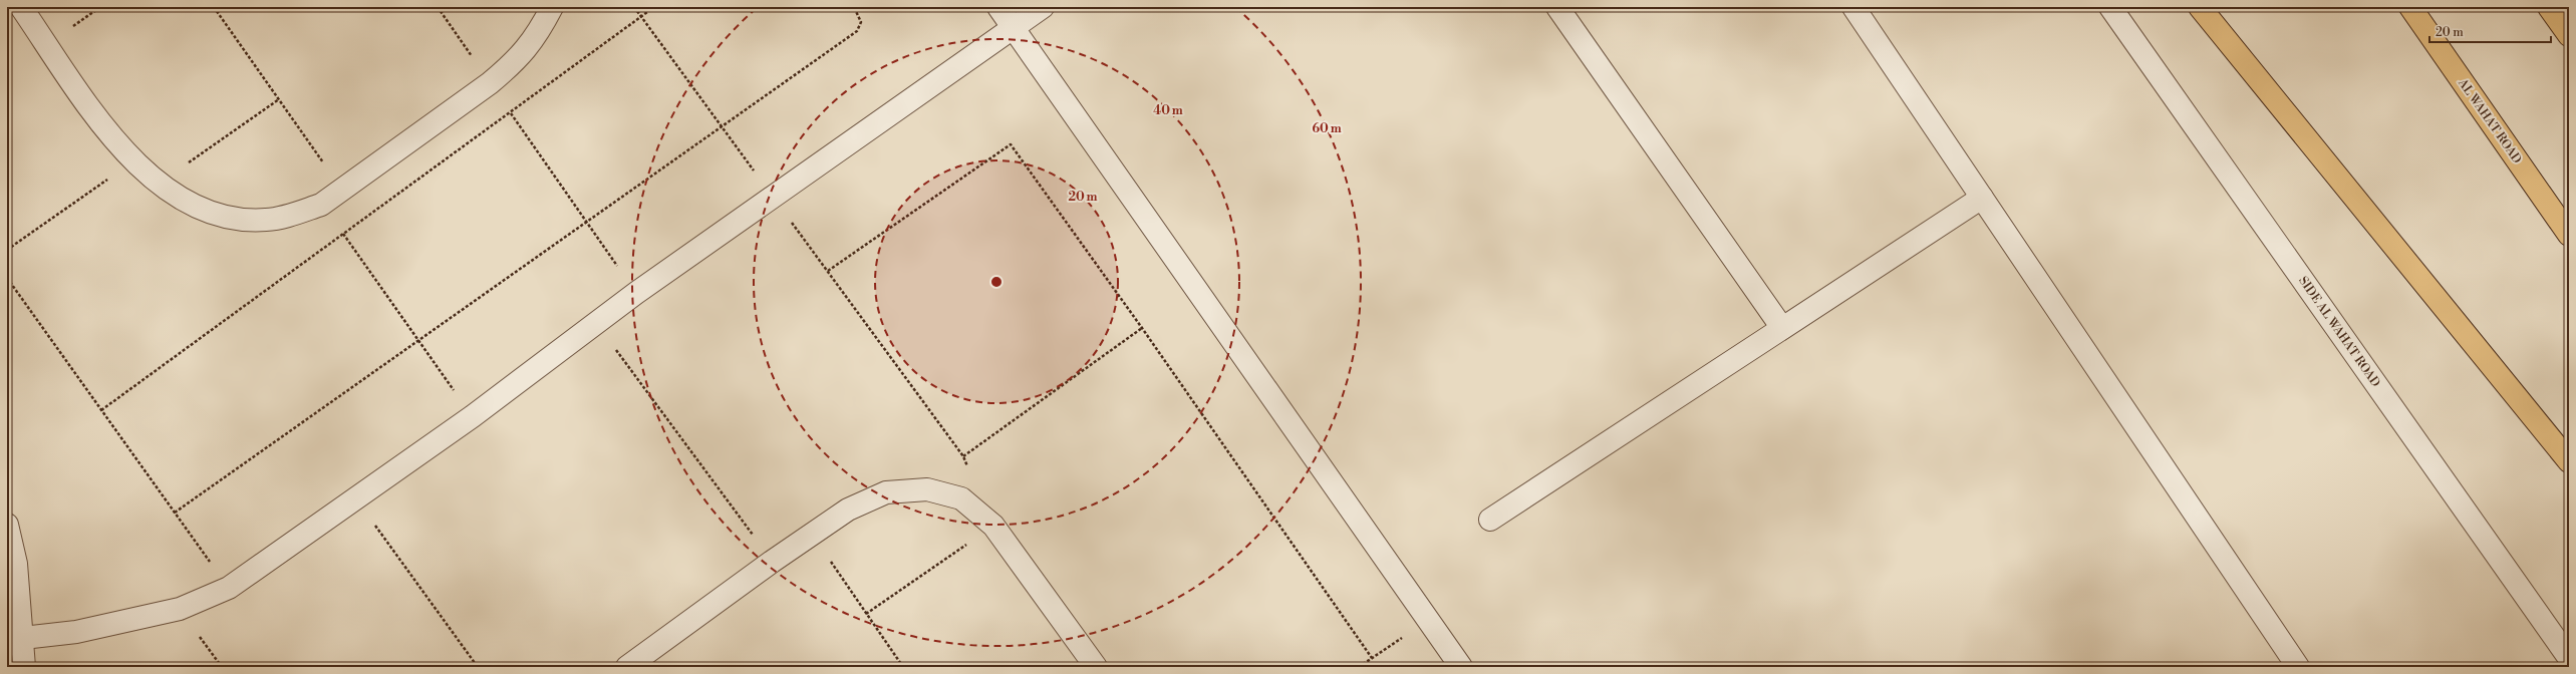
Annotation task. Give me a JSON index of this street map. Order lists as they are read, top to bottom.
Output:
{
  "streets": {
    "highway": ["AL WAHAT ROAD"],
    "street": ["SIDE AL WAHAT ROAD"]
  },
  "scale_bar": "20 m",
  "rings": ["40 m", "60 m", "20 m"]
}
